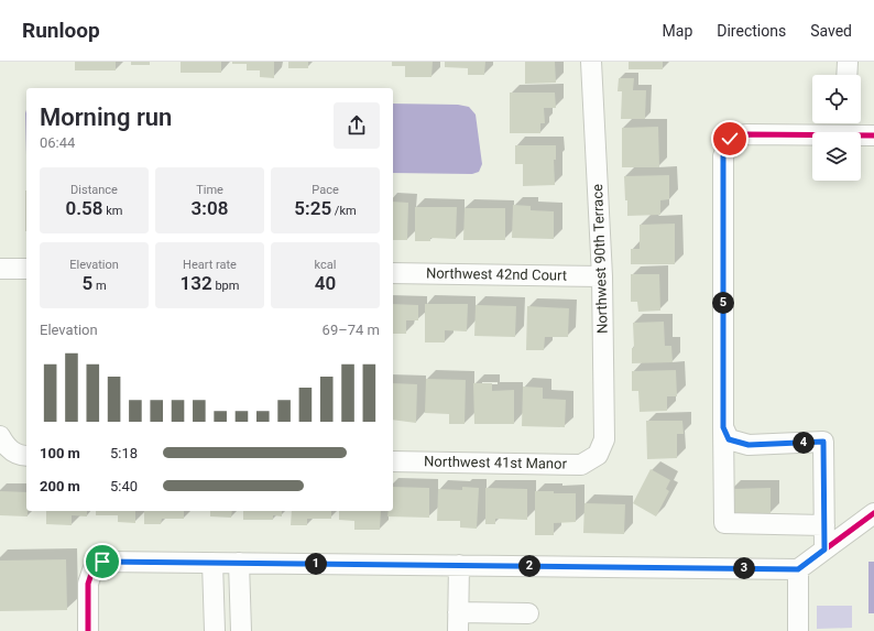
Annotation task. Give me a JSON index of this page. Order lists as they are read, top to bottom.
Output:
{
  "streets": {
    "street": ["Northwest 90th Terrace", "Northwest 42nd Court", "Northwest 41st Manor"]
  },
  "crossings": [
    ["Northwest 90th Terrace", "Northwest 42nd Court"],
    ["Northwest 90th Terrace", "Northwest 41st Manor"]
  ],
  "page": {
    "header": "Runloop",
    "nav": ["Map", "Directions", "Saved"],
    "heading": ["Morning run", "06:44"],
    "stats": [
      ["Distance", "0.58 km"],
      ["Time", "3:08"],
      ["Pace", "5:25 /km"],
      ["Elevation", "5 m"],
      ["Heart rate", "132 bpm"],
      ["kcal", "40"]
    ],
    "pins": [
      "5",
      "4",
      "1",
      "2",
      "3"
    ],
    "chart": ["Elevation", "69–74 m"],
    "list": [
      {
        "name": "100 m",
        "note": "5:18"
      },
      {
        "name": "200 m",
        "note": "5:40"
      }
    ]
  }
}
